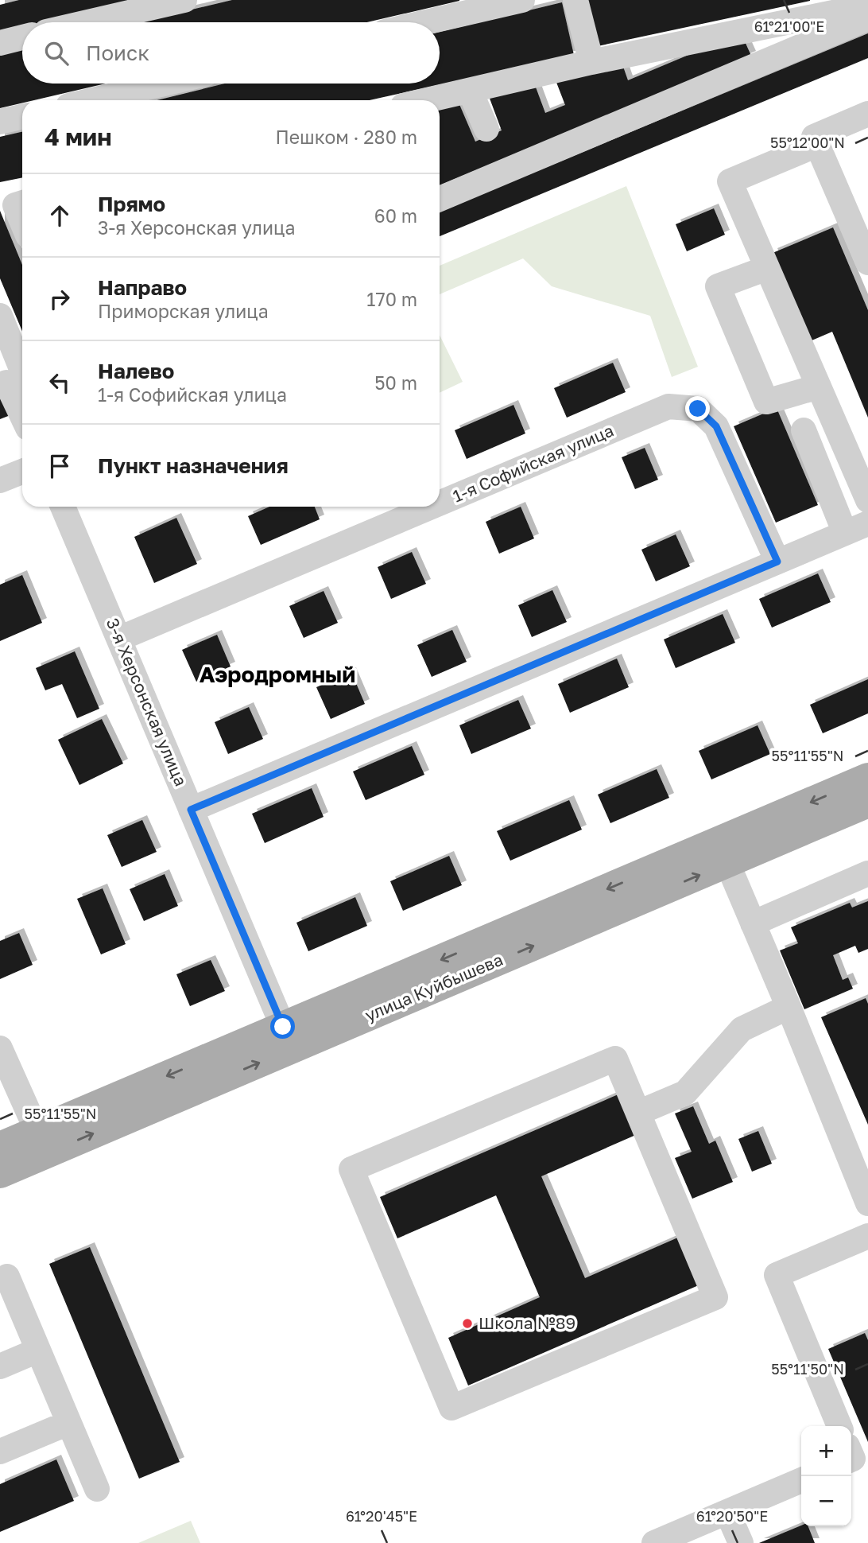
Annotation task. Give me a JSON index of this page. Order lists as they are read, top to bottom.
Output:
{
  "streets": {
    "main road": ["улица Куйбышева"],
    "street": ["1-я Софийская улица", "3-я Херсонская улица"]
  },
  "crossings": [
    ["1-я Софийская улица", "3-я Херсонская улица"],
    ["3-я Херсонская улица", "улица Куйбышева"]
  ],
  "districts": ["Аэродромный"],
  "places": ["Школа №89"],
  "page": {
    "search": "Поиск",
    "heading": ["4 мин", "Пешком · 280 m"],
    "list": [
      ["Прямо", "3-я Херсонская улица", "60 m"],
      ["Направо", "Приморская улица", "170 m"],
      ["Налево", "1-я Софийская улица", "50 m"],
      "Пункт назначения"
    ],
    "map_buttons": ["+", "−"]
  },
  "coordinates": [
    "61°21'00\"E",
    "55°12'00\"N",
    "55°11'55\"N",
    "55°11'50\"N",
    "61°20'45\"E",
    "61°20'50\"E"
  ]
}
